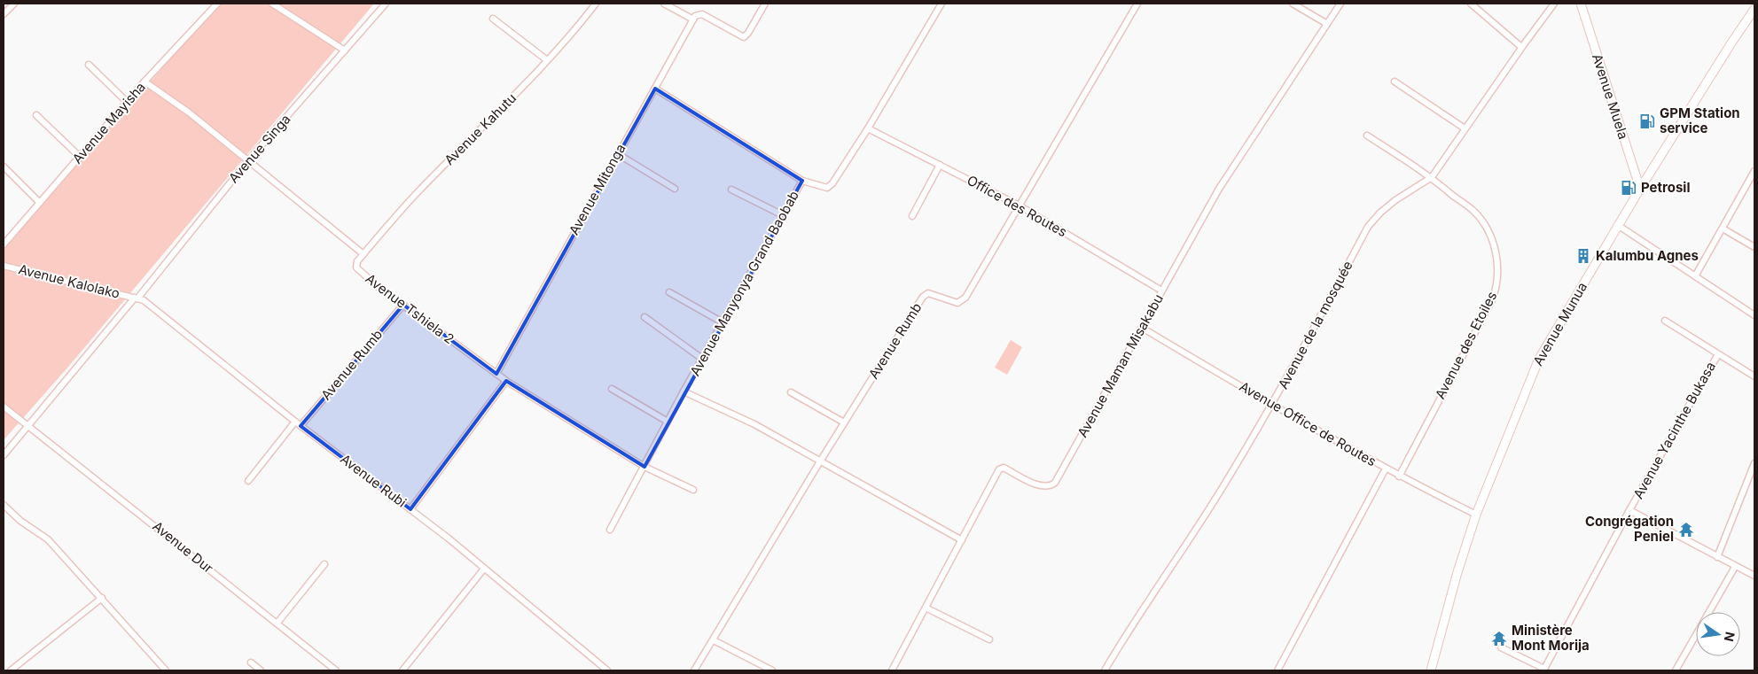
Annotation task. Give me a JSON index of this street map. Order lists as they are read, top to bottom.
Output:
{
  "streets": {
    "main road": ["Avenue Muela", "Avenue Munua"],
    "street": [
      "Avenue Mayisha",
      "Avenue Kahutu",
      "Avenue Singa",
      "Avenue Mitonga",
      "Office des Routes",
      "Avenue Kalolako",
      "Avenue Manyonya Grand Baobab",
      "Avenue Tshiela 2",
      "Avenue de la mosquée",
      "Avenue Rumb",
      "Avenue des Etoiles",
      "Avenue Maman Misakabu",
      "Avenue Office de Routes",
      "Avenue Yacinthe Bukasa",
      "Avenue Rubi",
      "Avenue Dur"
    ]
  },
  "crossings": [
    ["Avenue Muela", "Avenue Munua"],
    ["Avenue Mayisha", "Avenue Tshiela 2"],
    ["Avenue Kahutu", "Avenue Tshiela 2"],
    ["Avenue Singa", "Avenue Kalolako"],
    ["Avenue Singa", "Avenue Tshiela 2"],
    ["Avenue Singa", "Avenue Rubi"],
    ["Avenue Singa", "Avenue Dur"],
    ["Avenue Mitonga", "Avenue Tshiela 2"],
    ["Office des Routes", "Avenue Manyonya Grand Baobab"],
    ["Office des Routes", "Avenue Rumb"],
    ["Office des Routes", "Avenue Maman Misakabu"],
    ["Avenue Kalolako", "Avenue Rubi"],
    ["Avenue Manyonya Grand Baobab", "Avenue Tshiela 2"],
    ["Avenue Tshiela 2", "Avenue Rumb"],
    ["Avenue Munua", "Avenue Office de Routes"],
    ["Avenue de la mosquée", "Avenue des Etoiles"],
    ["Avenue de la mosquée", "Avenue Office de Routes"],
    ["Avenue Rumb", "Avenue Rubi"],
    ["Avenue des Etoiles", "Avenue Office de Routes"],
    ["Avenue Maman Misakabu", "Avenue Office de Routes"]
  ],
  "places": {
    "fuel station": ["GPM Station service", "Petrosil"],
    "building": ["Kalumbu Agnes"],
    "temple": ["Congrégation Peniel", "Ministère Mont Morija"]
  },
  "north": "right"
}
